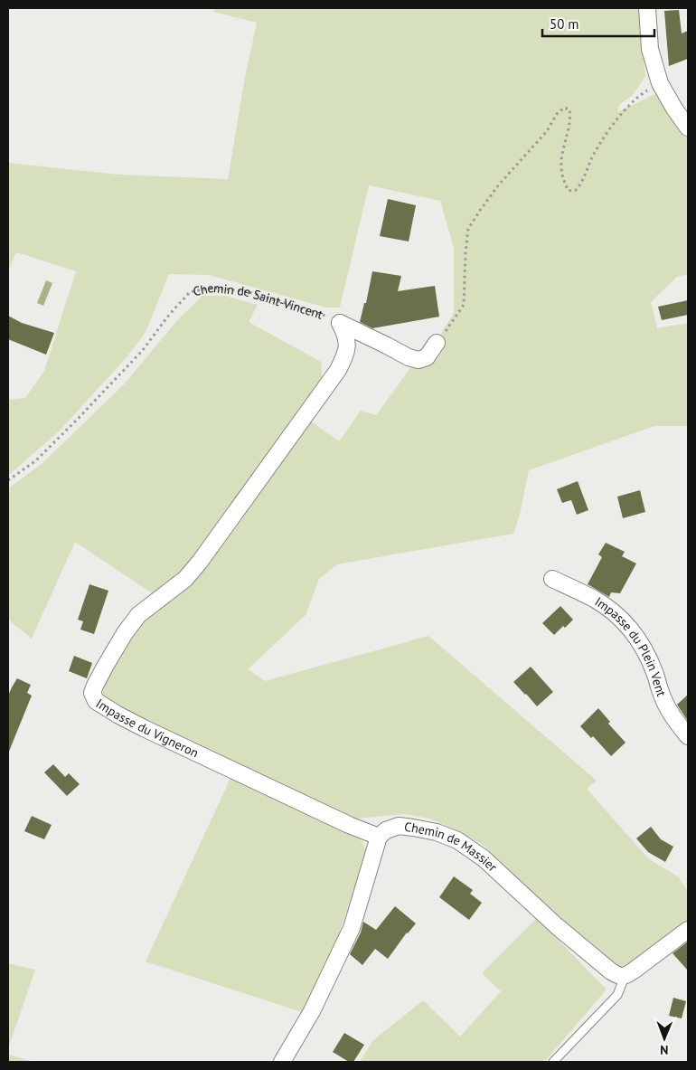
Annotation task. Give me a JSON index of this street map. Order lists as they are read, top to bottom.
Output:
{
  "streets": {
    "street": [
      "Chemin de Saint-Vincent",
      "Impasse du Plein Vent",
      "Impasse du Vigneron",
      "Chemin de Massier"
    ]
  },
  "crossings": [
    ["Chemin de Saint-Vincent", "Impasse du Vigneron"],
    ["Impasse du Vigneron", "Chemin de Massier"]
  ],
  "scale_bar": "50 m",
  "north": "bottom"
}
